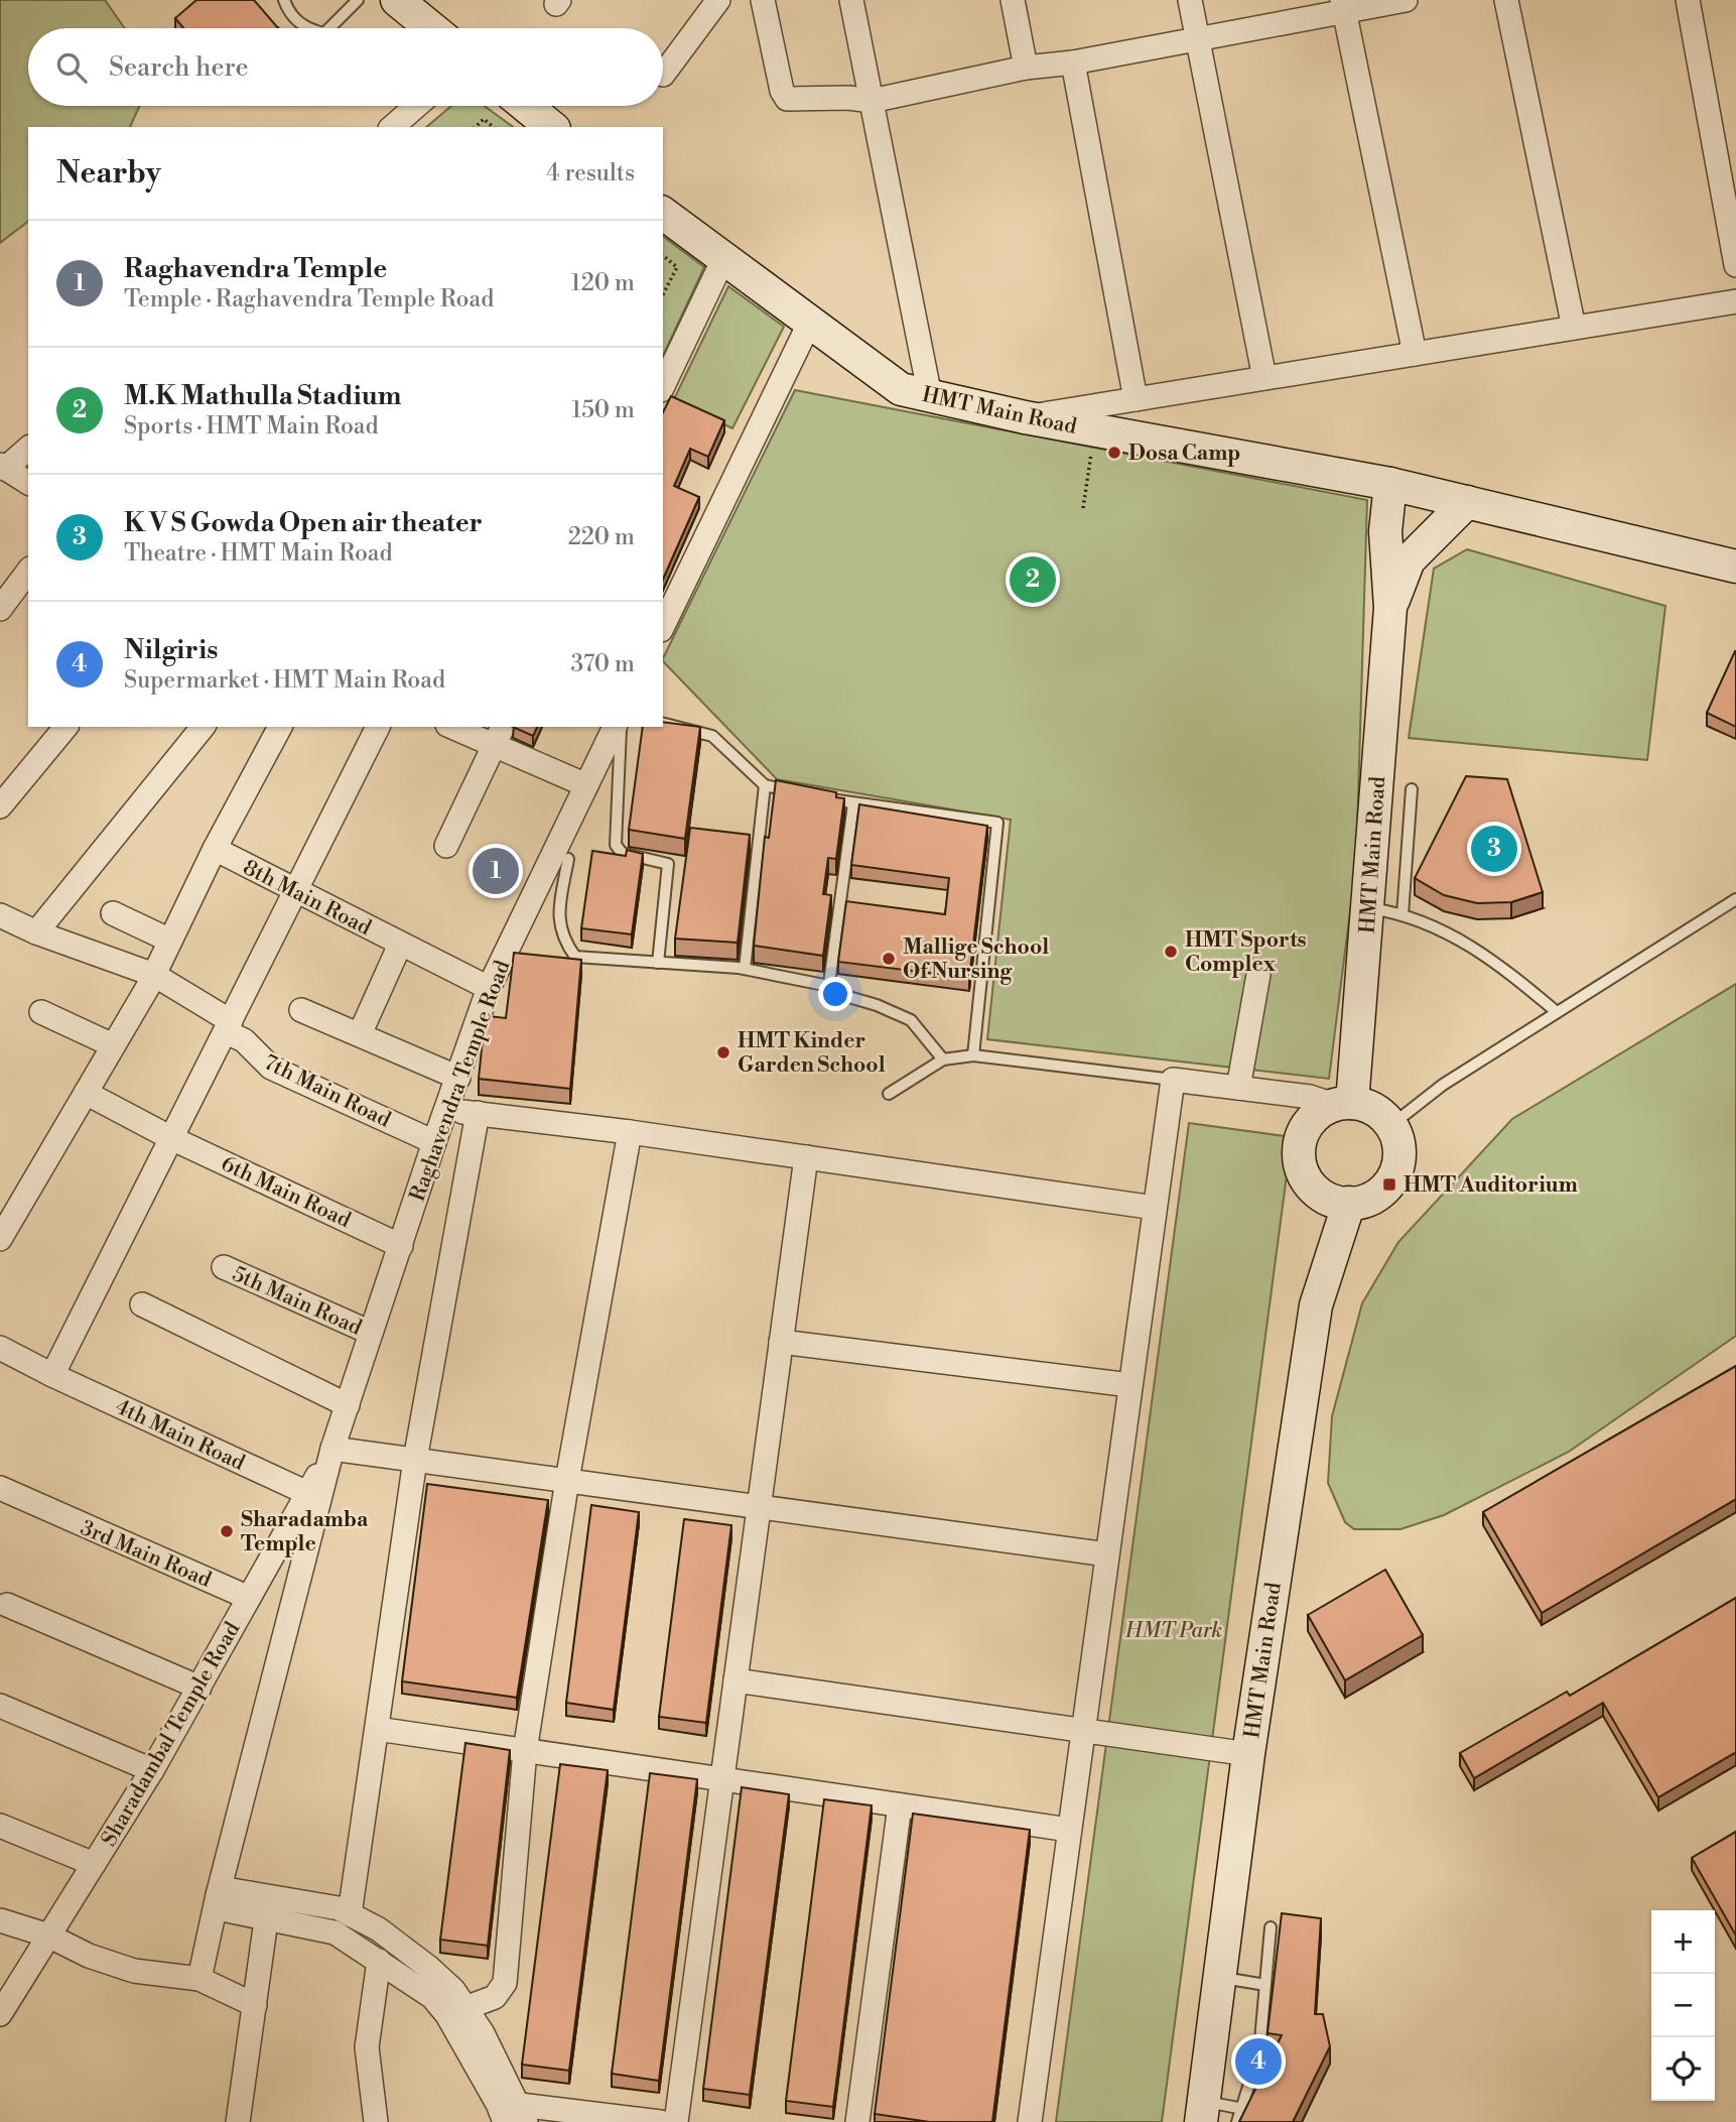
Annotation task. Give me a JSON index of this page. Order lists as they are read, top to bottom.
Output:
{
  "streets": {
    "street": [
      "HMT Main Road",
      "8th Main Road",
      "Raghavendra Temple Road",
      "7th Main Road",
      "6th Main Road",
      "5th Main Road",
      "4th Main Road",
      "3rd Main Road",
      "Sharadambal Temple Road"
    ]
  },
  "crossings": [
    ["8th Main Road", "Raghavendra Temple Road"],
    ["Raghavendra Temple Road", "7th Main Road"],
    ["Raghavendra Temple Road", "6th Main Road"],
    ["Raghavendra Temple Road", "5th Main Road"],
    ["Raghavendra Temple Road", "Sharadambal Temple Road"],
    ["4th Main Road", "Sharadambal Temple Road"],
    ["3rd Main Road", "Sharadambal Temple Road"]
  ],
  "parks": ["HMT Park"],
  "places": {
    "other": [
      "Dosa Camp",
      "HMT Sports Complex",
      "Mallige School Of Nursing",
      "HMT Kinder Garden School",
      "Sharadamba Temple"
    ],
    "transit": ["HMT Auditorium"]
  },
  "page": {
    "search": "Search here",
    "heading": ["Nearby", "4 results"],
    "list": [
      {
        "mark": "1",
        "name": "Raghavendra Temple",
        "note": "Temple · Raghavendra Temple Road",
        "value": "120 m"
      },
      {
        "mark": "2",
        "name": "M.K Mathulla Stadium",
        "note": "Sports · HMT Main Road",
        "value": "150 m"
      },
      {
        "mark": "3",
        "name": "K V S Gowda Open air theater",
        "note": "Theatre · HMT Main Road",
        "value": "220 m"
      },
      {
        "mark": "4",
        "name": "Nilgiris",
        "note": "Supermarket · HMT Main Road",
        "value": "370 m"
      }
    ],
    "pins": [
      "2",
      "3",
      "1",
      "4"
    ],
    "map_buttons": ["+", "−"]
  }
}
